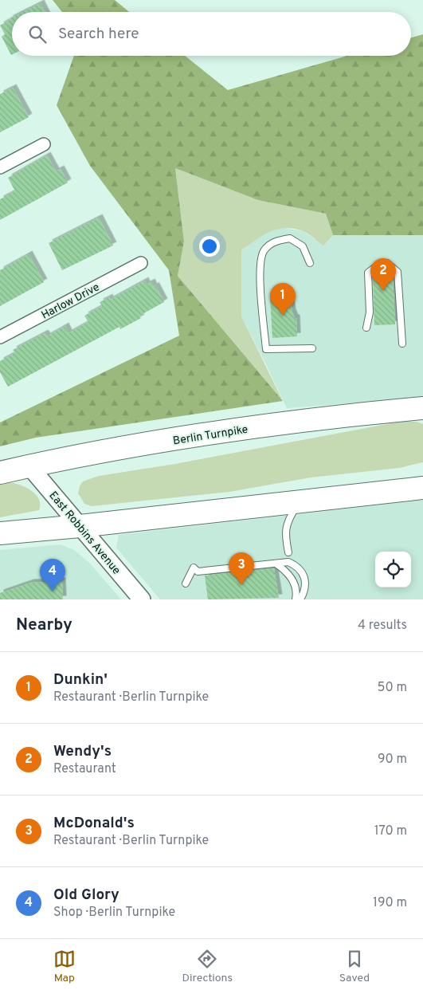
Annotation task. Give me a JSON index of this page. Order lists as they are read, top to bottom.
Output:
{
  "streets": {
    "highway": ["Berlin Turnpike"],
    "main road": ["East Robbins Avenue"],
    "street": ["Harlow Drive"]
  },
  "crossings": [
    ["Berlin Turnpike", "East Robbins Avenue"]
  ],
  "page": {
    "search": "Search here",
    "pins": [
      "2",
      "1",
      "3",
      "4"
    ],
    "heading": ["Nearby", "4 results"],
    "list": [
      {
        "mark": "1",
        "name": "Dunkin'",
        "note": "Restaurant · Berlin Turnpike",
        "value": "50 m"
      },
      {
        "mark": "2",
        "name": "Wendy's",
        "note": "Restaurant",
        "value": "90 m"
      },
      {
        "mark": "3",
        "name": "McDonald's",
        "note": "Restaurant · Berlin Turnpike",
        "value": "170 m"
      },
      {
        "mark": "4",
        "name": "Old Glory",
        "note": "Shop · Berlin Turnpike",
        "value": "190 m"
      }
    ],
    "nav": ["Map", "Directions", "Saved"]
  }
}
